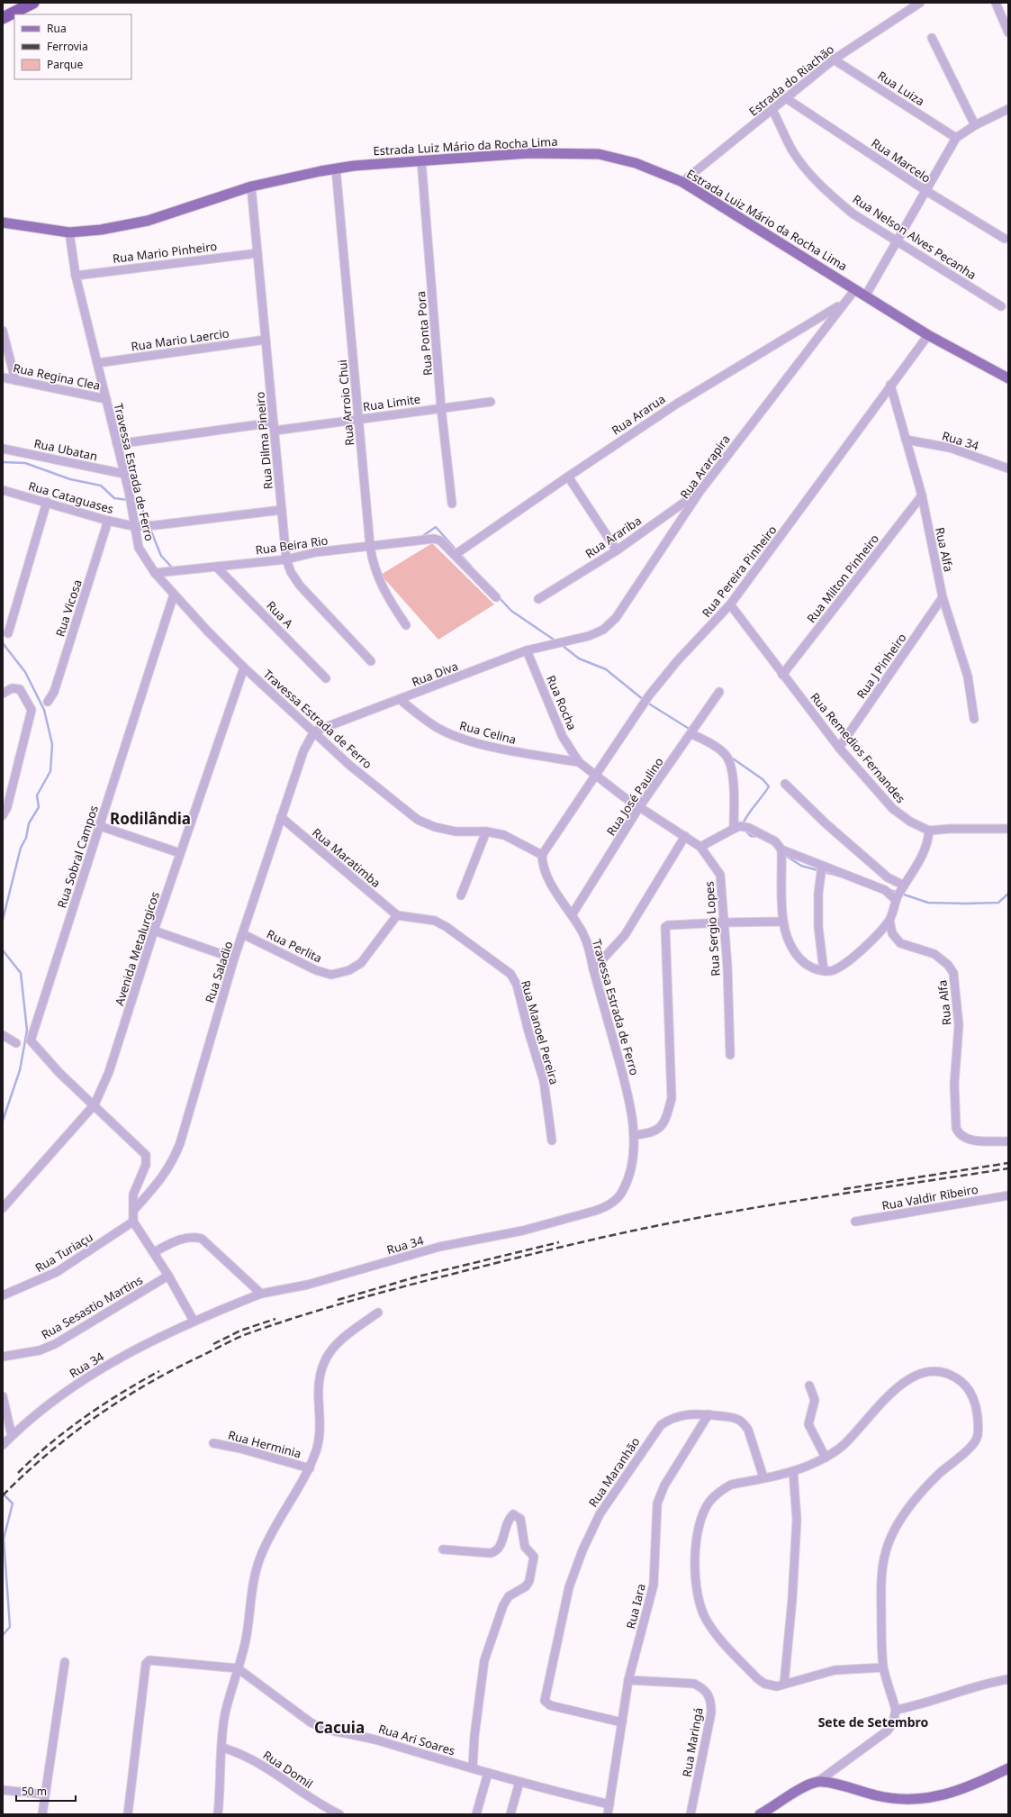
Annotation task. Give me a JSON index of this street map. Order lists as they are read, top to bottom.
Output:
{
  "streets": {
    "main road": ["Estrada Luiz Mário da Rocha Lima"],
    "street": [
      "Estrada do Riachão",
      "Rua Luiza",
      "Rua Marcelo",
      "Rua Nelson Alves Pecanha",
      "Rua Mario Pinheiro",
      "Rua Ponta Pora",
      "Rua Mario Laercio",
      "Rua Regina Clea",
      "Rua Arroio Chui",
      "Rua Limite",
      "Rua Ararua",
      "Rua Dilma Pineiro",
      "Rua 34",
      "Rua Ubatan",
      "Rua Ararapira",
      "Travessa Estrada de Ferro",
      "Rua Cataguases",
      "Rua Arariba",
      "Rua Beira Rio",
      "Rua Alfa",
      "Rua Pereira Pinheiro",
      "Rua Milton Pinheiro",
      "Rua Vicosa",
      "Rua A",
      "Rua J Pinheiro",
      "Rua Diva",
      "Rua Rocha",
      "Rua Celina",
      "Rua Remedios Fernandes",
      "Rua José Paulino",
      "Rua Sobral Campos",
      "Rua Maratimba",
      "Rua Sergio Lopes",
      "Rua Perlita",
      "Avenida Metalurgicos",
      "Rua Saladio",
      "Rua Manoel Pereira",
      "Rua Valdir Ribeiro",
      "Rua Turiaçu",
      "Rua Sesastio Martins",
      "Rua Herminia",
      "Rua Maranhão",
      "Rua Iara",
      "Rua Ari Soares",
      "Rua Maringá",
      "Rua Domil"
    ]
  },
  "crossings": [
    ["Estrada do Riachão", "Rua Luiza"],
    ["Estrada do Riachão", "Estrada Luiz Mário da Rocha Lima"],
    ["Estrada do Riachão", "Rua Marcelo"],
    ["Estrada do Riachão", "Rua Nelson Alves Pecanha"],
    ["Estrada Luiz Mário da Rocha Lima", "Rua Ponta Pora"],
    ["Estrada Luiz Mário da Rocha Lima", "Rua Arroio Chui"],
    ["Estrada Luiz Mário da Rocha Lima", "Rua Dilma Pineiro"],
    ["Estrada Luiz Mário da Rocha Lima", "Rua Ararapira"],
    ["Estrada Luiz Mário da Rocha Lima", "Travessa Estrada de Ferro"],
    ["Estrada Luiz Mário da Rocha Lima", "Rua Pereira Pinheiro"],
    ["Rua Mario Pinheiro", "Rua Dilma Pineiro"],
    ["Rua Mario Pinheiro", "Travessa Estrada de Ferro"],
    ["Rua Ponta Pora", "Rua Limite"],
    ["Rua Mario Laercio", "Rua Dilma Pineiro"],
    ["Rua Mario Laercio", "Travessa Estrada de Ferro"],
    ["Rua Regina Clea", "Travessa Estrada de Ferro"],
    ["Rua Arroio Chui", "Rua Limite"],
    ["Rua Arroio Chui", "Rua Beira Rio"],
    ["Rua Limite", "Rua Dilma Pineiro"],
    ["Rua Limite", "Travessa Estrada de Ferro"],
    ["Rua Ararua", "Rua Ararapira"],
    ["Rua Ararua", "Rua Beira Rio"],
    ["Rua Dilma Pineiro", "Rua Cataguases"],
    ["Rua Dilma Pineiro", "Rua Beira Rio"],
    ["Rua 34", "Travessa Estrada de Ferro"],
    ["Rua 34", "Rua Alfa"],
    ["Rua Ubatan", "Travessa Estrada de Ferro"],
    ["Rua Ararapira", "Rua Arariba"],
    ["Rua Ararapira", "Rua Diva"],
    ["Travessa Estrada de Ferro", "Rua Cataguases"],
    ["Travessa Estrada de Ferro", "Rua Beira Rio"],
    ["Travessa Estrada de Ferro", "Rua Pereira Pinheiro"],
    ["Travessa Estrada de Ferro", "Rua Diva"],
    ["Travessa Estrada de Ferro", "Rua José Paulino"],
    ["Travessa Estrada de Ferro", "Rua Sobral Campos"],
    ["Travessa Estrada de Ferro", "Avenida Metalurgicos"],
    ["Travessa Estrada de Ferro", "Rua Saladio"],
    ["Rua Cataguases", "Rua Vicosa"],
    ["Rua Beira Rio", "Rua A"],
    ["Rua Alfa", "Rua Pereira Pinheiro"],
    ["Rua Alfa", "Rua Milton Pinheiro"],
    ["Rua Alfa", "Rua J Pinheiro"],
    ["Rua Pereira Pinheiro", "Rua Remedios Fernandes"],
    ["Rua Pereira Pinheiro", "Rua Sergio Lopes"],
    ["Rua Milton Pinheiro", "Rua Remedios Fernandes"],
    ["Rua J Pinheiro", "Rua Remedios Fernandes"],
    ["Rua Diva", "Rua Rocha"],
    ["Rua Diva", "Rua Celina"],
    ["Rua Diva", "Rua Saladio"],
    ["Rua Rocha", "Rua Celina"],
    ["Rua Rocha", "Rua Sergio Lopes"],
    ["Rua Celina", "Rua Sergio Lopes"],
    ["Rua José Paulino", "Rua Sergio Lopes"],
    ["Rua Sobral Campos", "Avenida Metalurgicos"],
    ["Rua Maratimba", "Rua Perlita"],
    ["Rua Maratimba", "Rua Saladio"],
    ["Rua Maratimba", "Rua Manoel Pereira"],
    ["Rua Perlita", "Rua Saladio"],
    ["Rua Perlita", "Rua Manoel Pereira"],
    ["Rua Maranhão", "Rua Iara"],
    ["Rua Iara", "Rua Ari Soares"],
    ["Rua Iara", "Rua Maringá"]
  ],
  "districts": ["Rodilândia", "Sete de Setembro", "Cacuia"],
  "legend": ["Rua", "Ferrovia", "Parque"],
  "scale_bar": "50 m"
}
